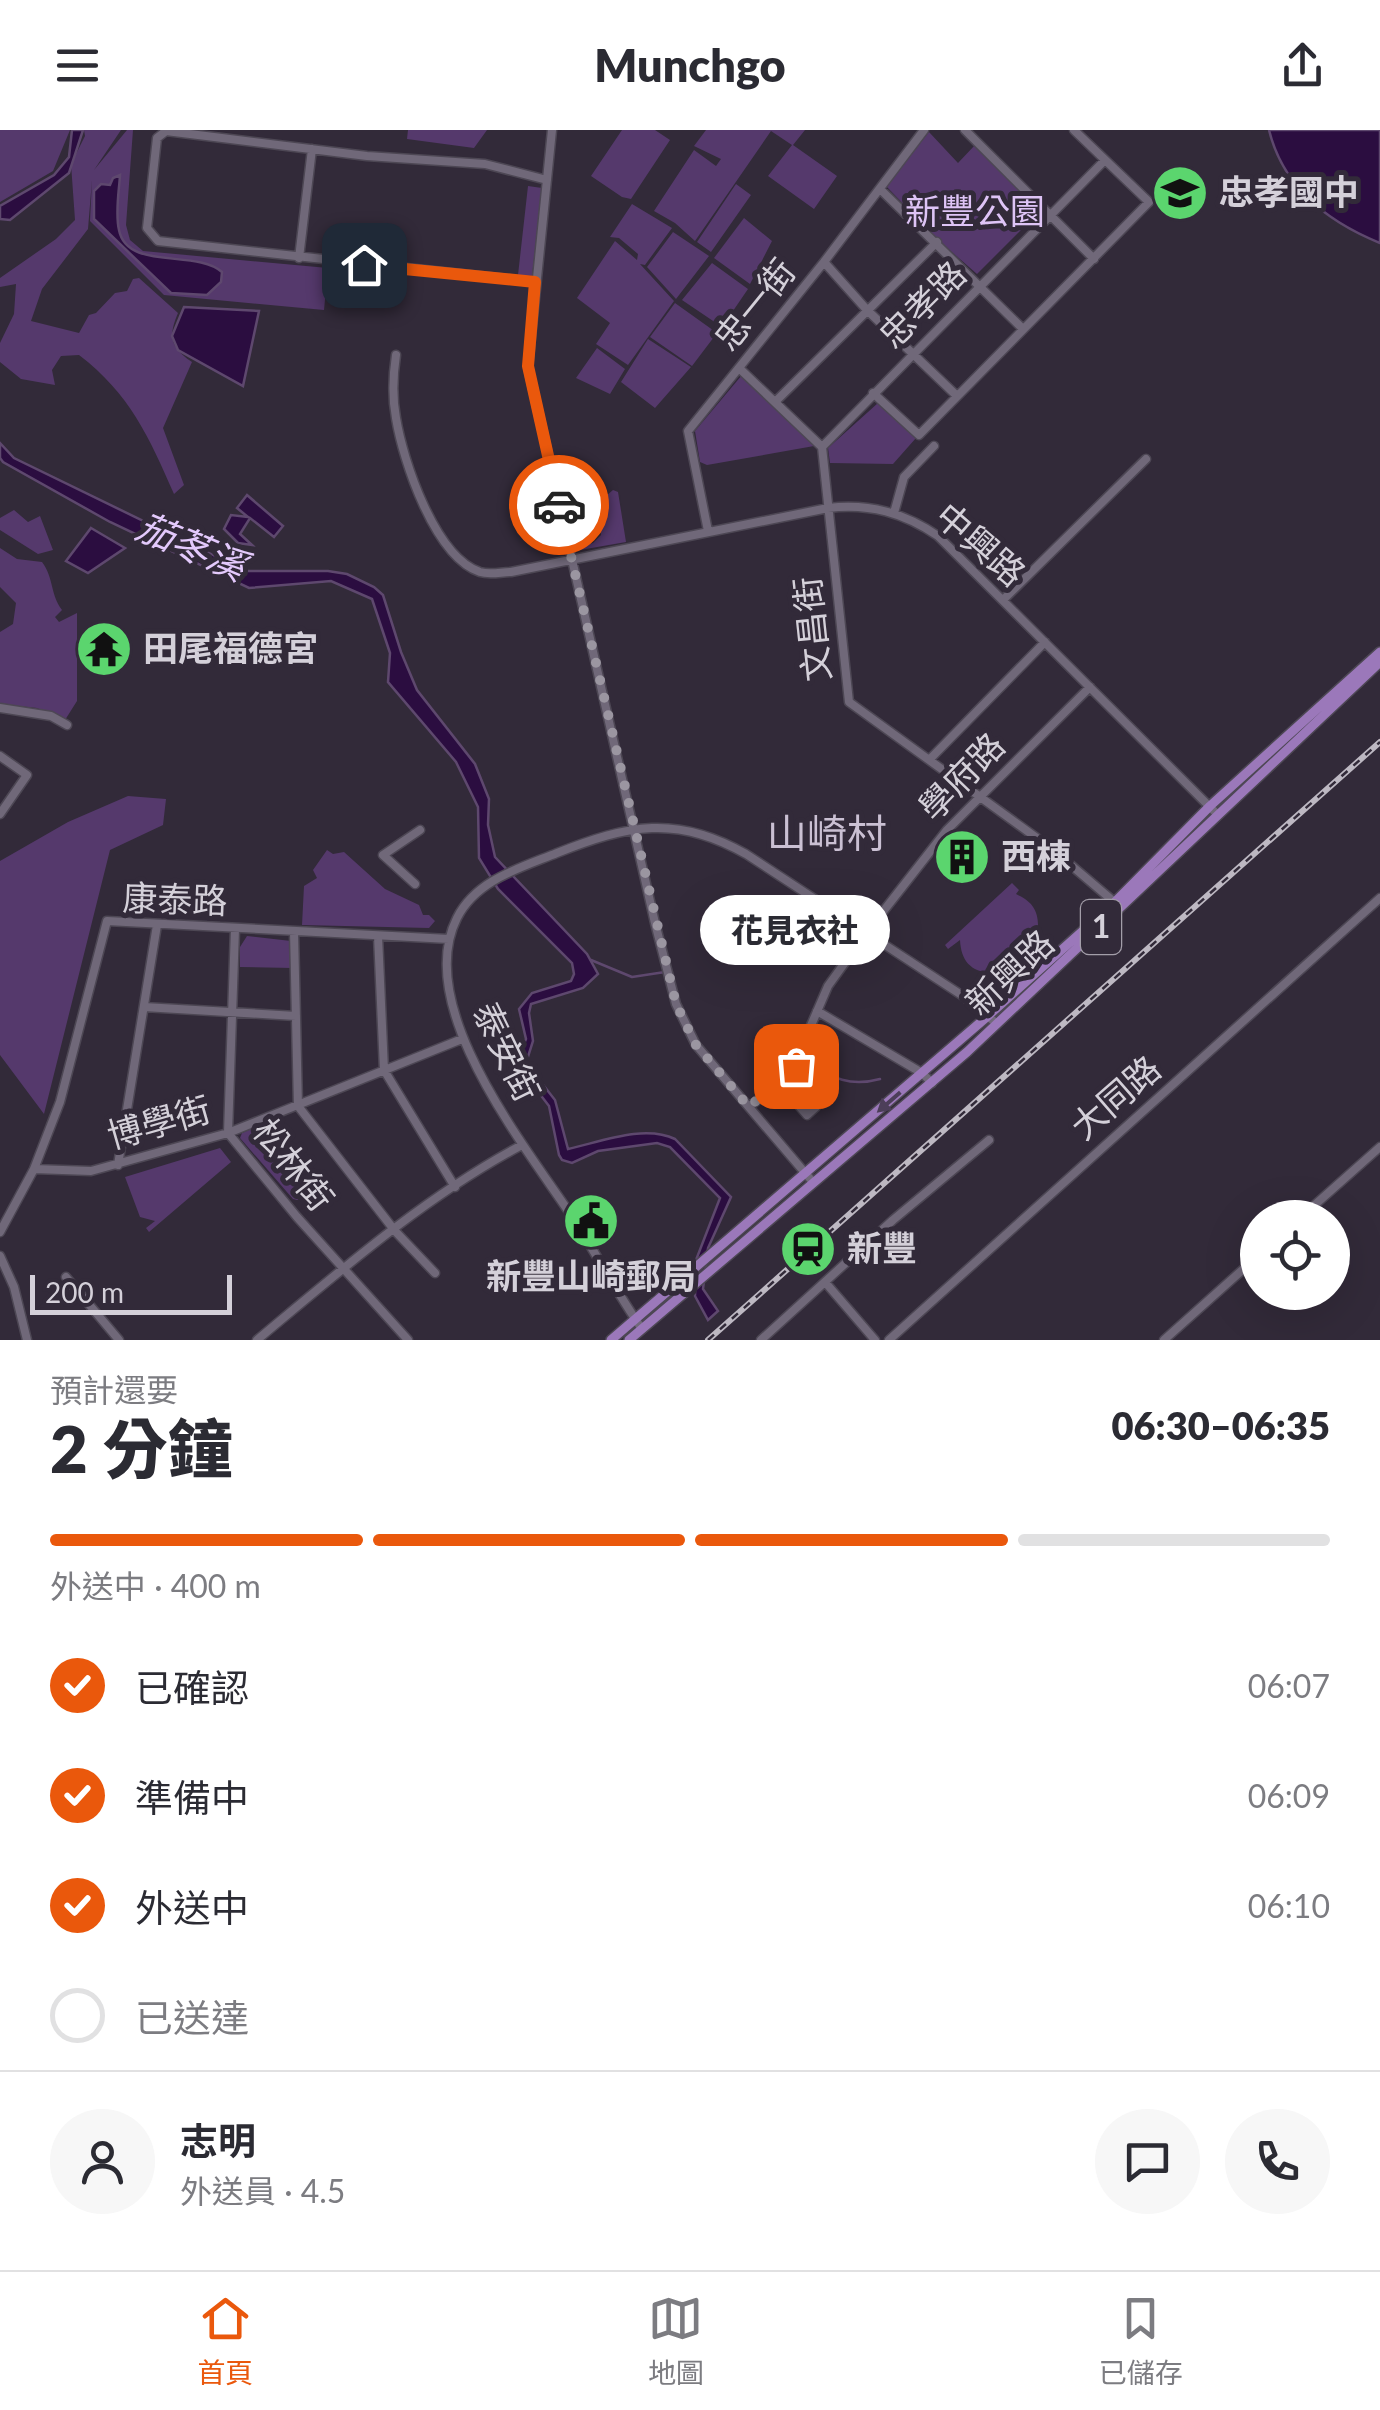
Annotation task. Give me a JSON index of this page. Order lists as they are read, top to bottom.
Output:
{
  "streets": {
    "main road": ["1", "新興路"],
    "street": [
      "忠一街",
      "忠孝路",
      "中興路",
      "文昌街",
      "學府路",
      "康泰路",
      "泰安街",
      "大同路",
      "博學街",
      "松林街"
    ]
  },
  "crossings": [
    ["忠一街", "中興路"],
    ["中興路", "文昌街"],
    ["中興路", "學府路"],
    ["中興路", "新興路"],
    ["文昌街", "學府路"],
    ["文昌街", "新興路"],
    ["康泰路", "泰安街"],
    ["康泰路", "博學街"],
    ["康泰路", "松林街"],
    ["1", "新興路"],
    ["1", "泰安街"],
    ["新興路", "泰安街"],
    ["泰安街", "博學街"],
    ["博學街", "松林街"]
  ],
  "districts": ["山崎村"],
  "water": ["茄苳溪"],
  "parks": ["新豐公園"],
  "places": {
    "school or university": ["忠孝國中"],
    "temple": ["田尾福德宮"],
    "building": ["西棟"],
    "other": ["花見衣社"],
    "public building": ["新豐山崎郵局"],
    "station": ["新豐"]
  },
  "scale_bar": "200 m",
  "page": {
    "header": "Munchgo",
    "bubble": "花見衣社",
    "scale": "200 m",
    "heading": ["2 分鐘", "預計還要", "06:30–06:35"],
    "panel": ["志明", "外送員 · 4.5"],
    "bar": "外送中 · 400 m",
    "list": [
      ["已確認", "06:07"],
      ["準備中", "06:09"],
      ["外送中", "06:10"],
      "已送達"
    ],
    "tabs": ["首頁", "地圖", "已儲存"]
  }
}
